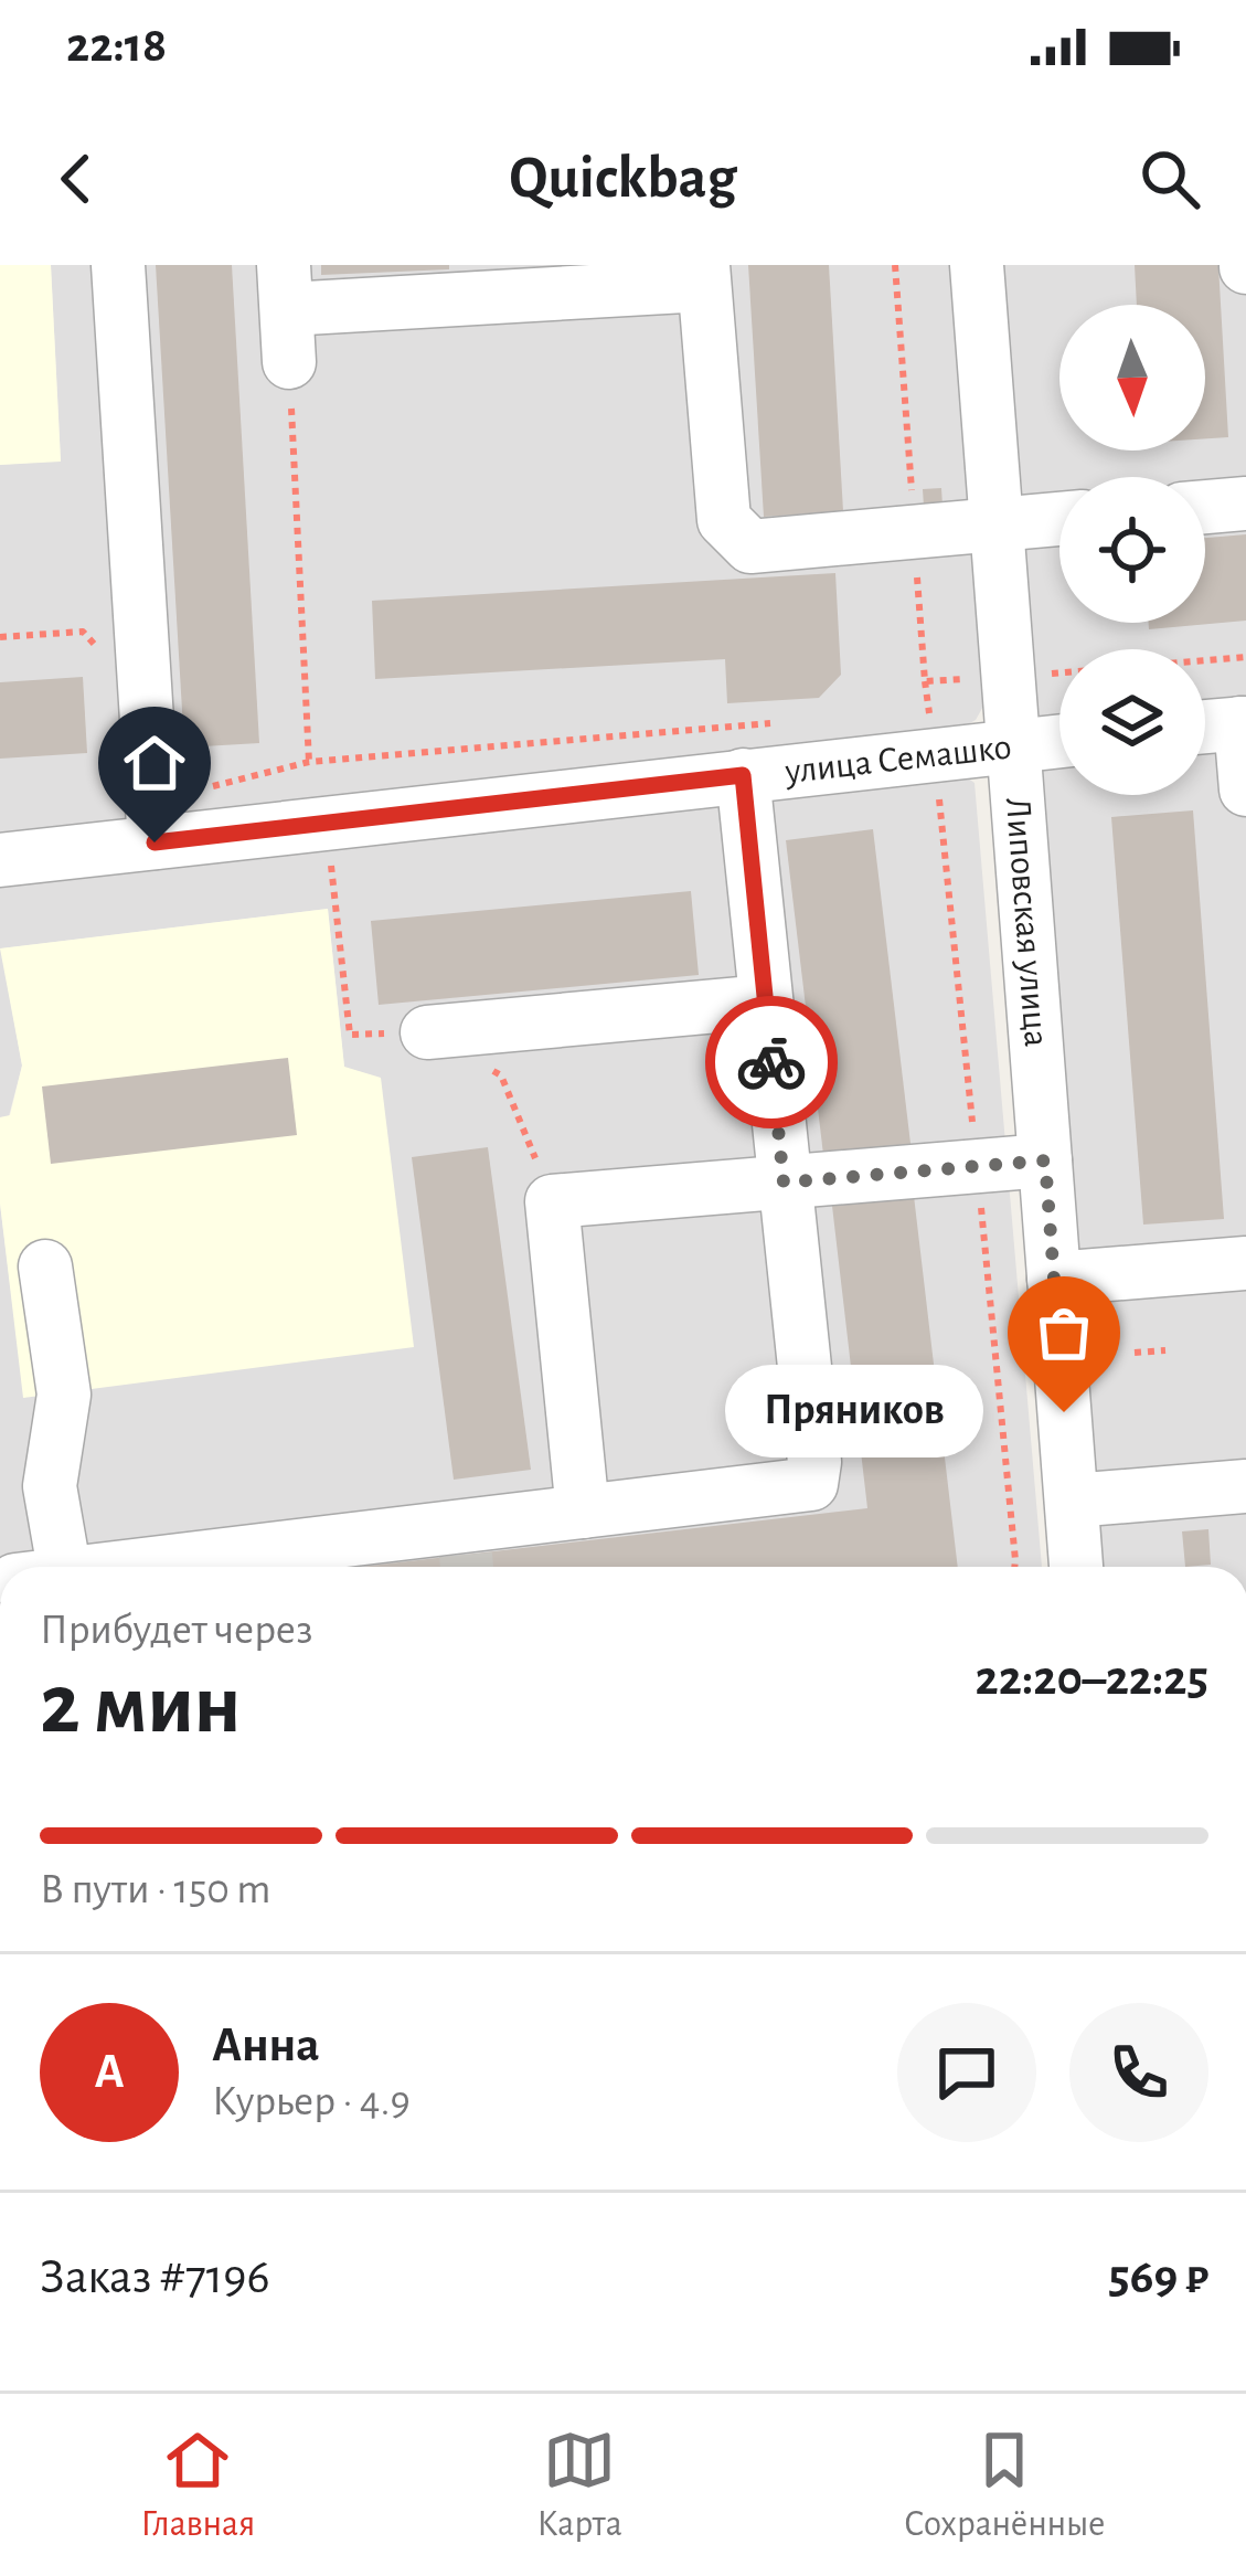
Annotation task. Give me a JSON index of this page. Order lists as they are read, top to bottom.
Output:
{
  "streets": {
    "street": ["улица Семашко", "Липовская улица"]
  },
  "crossings": [
    ["улица Семашко", "Липовская улица"]
  ],
  "places": ["Пряников"],
  "north": "bottom",
  "page": {
    "status": "22:18",
    "header": "Quickbag",
    "bubble": "Пряников",
    "heading": ["2 мин", "Прибудет через", "22:20–22:25"],
    "panel": [
      "Анна",
      "Курьер · 4.9",
      "Заказ #7196",
      "569 ₽"
    ],
    "bar": "В пути · 150 m",
    "round": "А",
    "tabs": ["Главная", "Карта", "Сохранённые"]
  }
}
